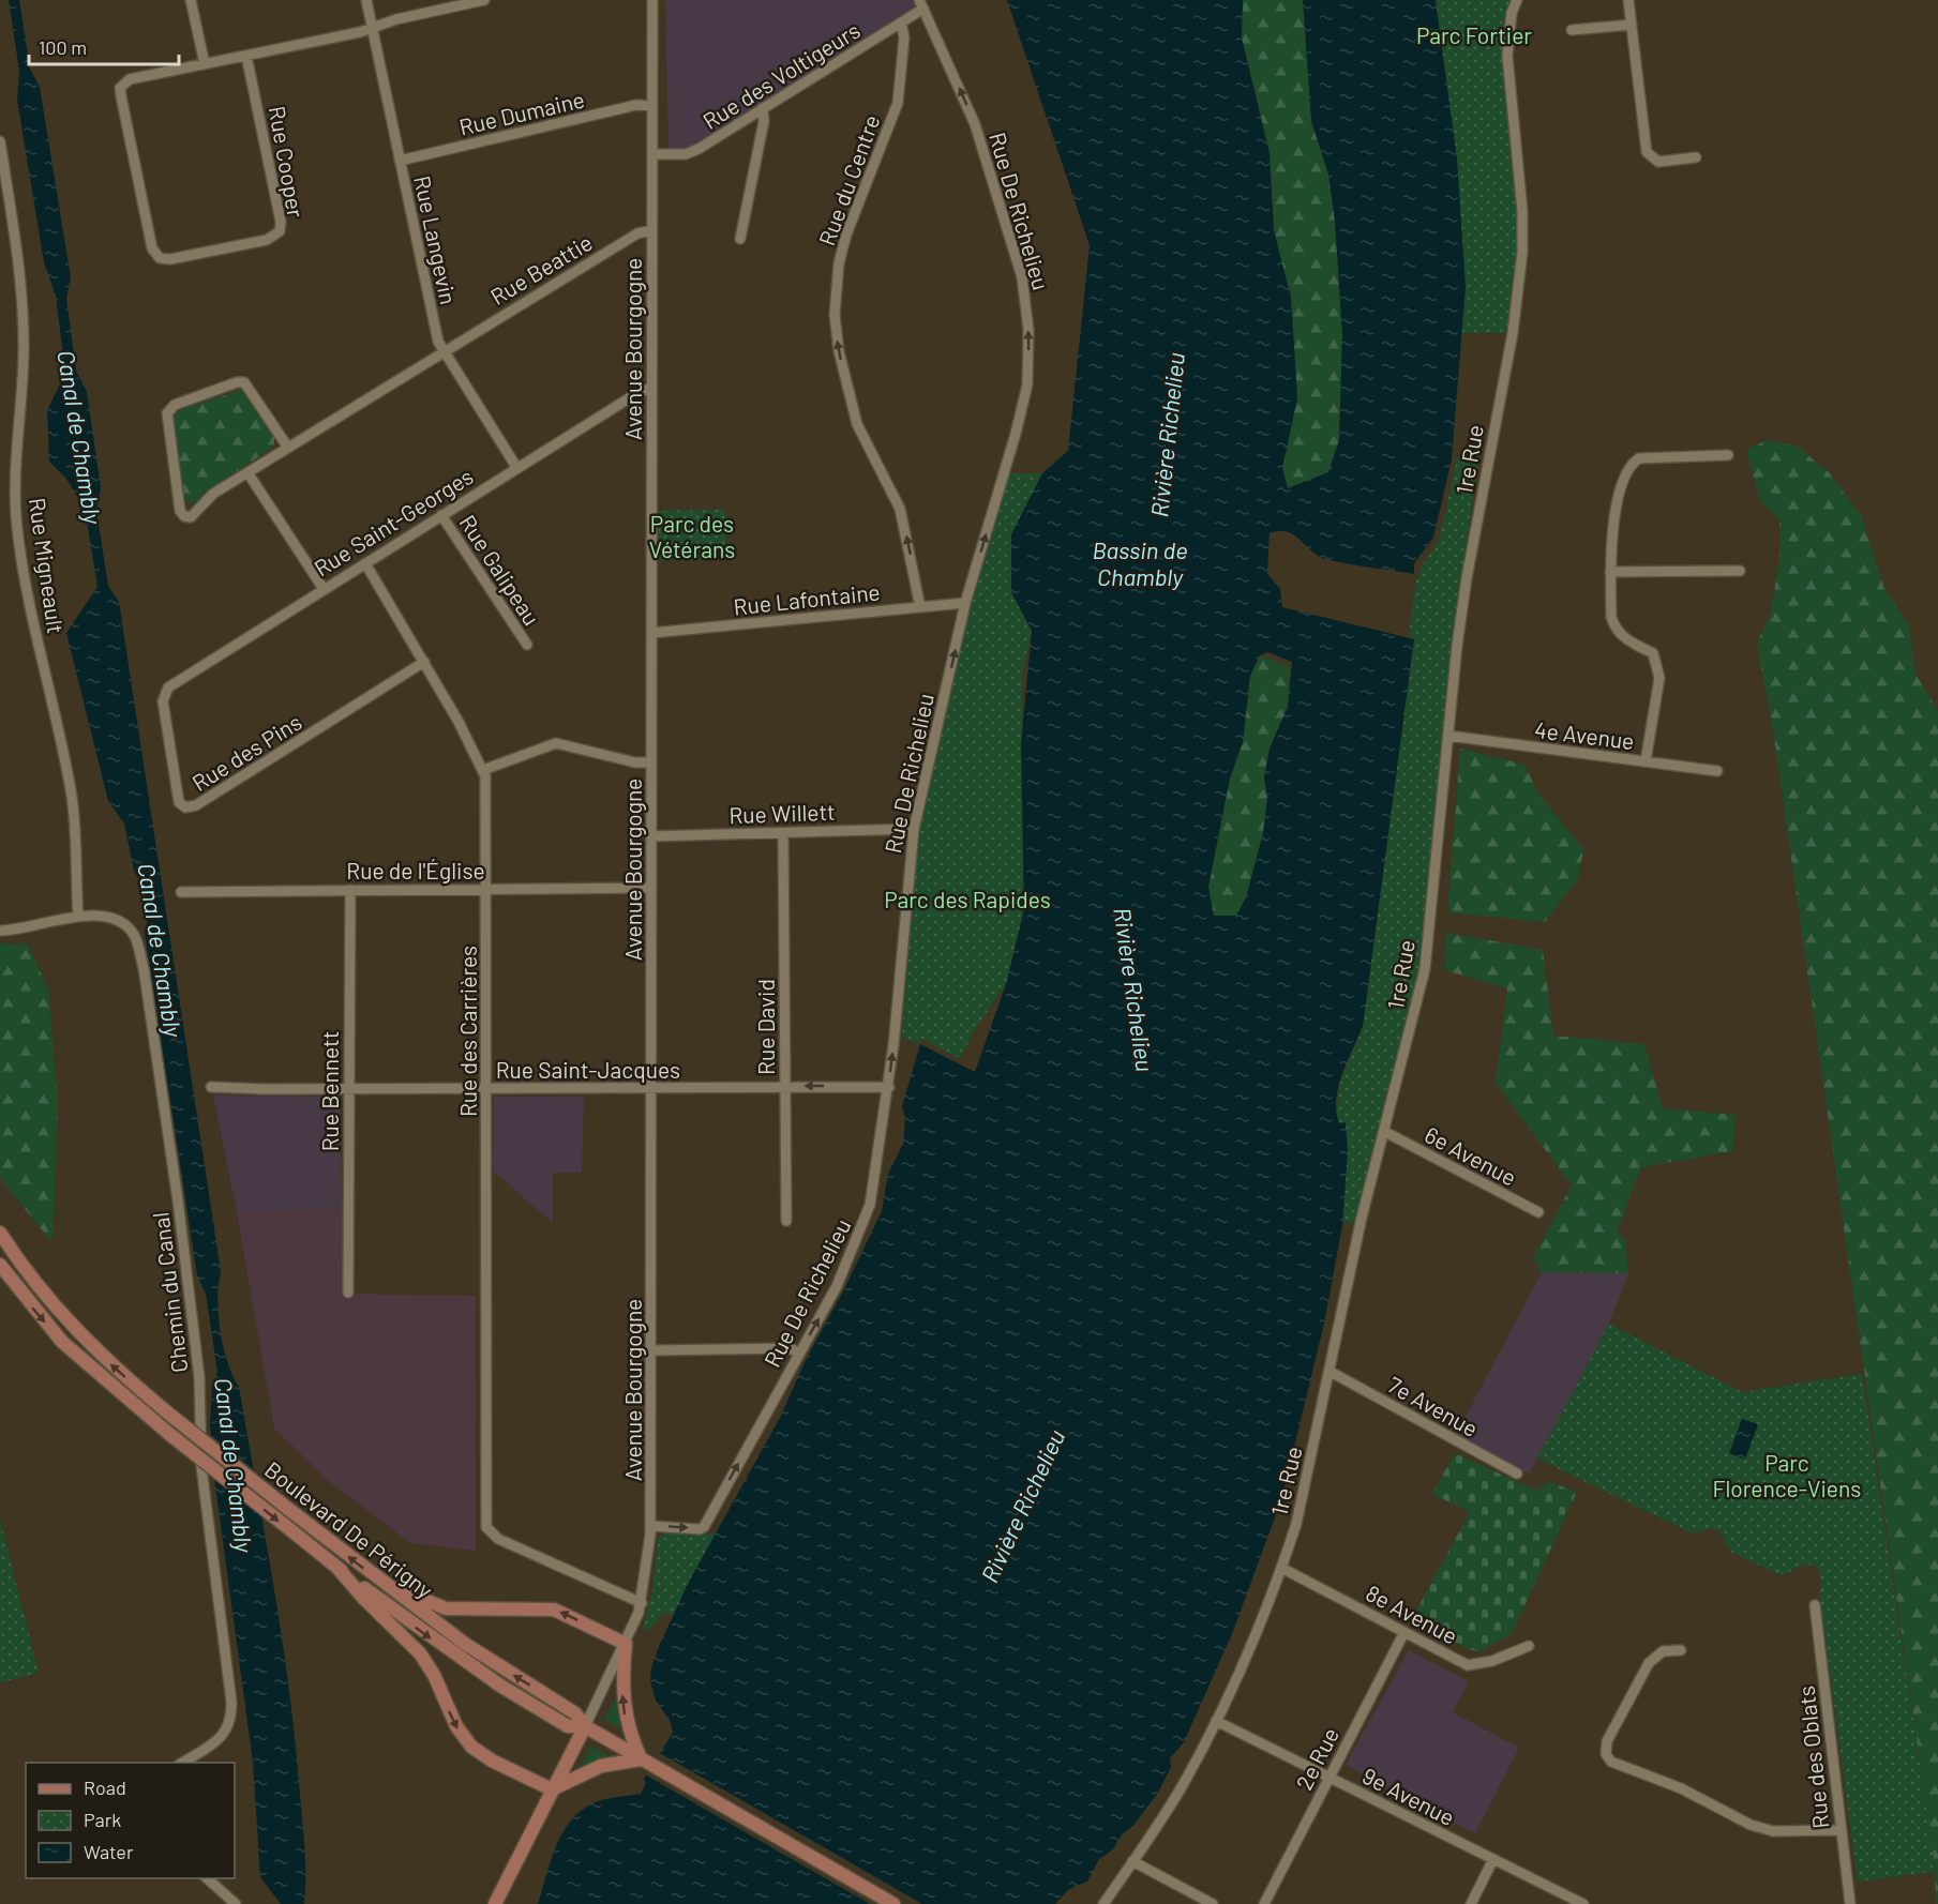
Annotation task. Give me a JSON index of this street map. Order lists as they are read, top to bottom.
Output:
{
  "streets": {
    "main road": ["Boulevard De Périgny"],
    "street": [
      "Rue des Voltigeurs",
      "Rue Dumaine",
      "Rue Cooper",
      "Rue du Centre",
      "Rue De Richelieu",
      "Rue Langevin",
      "Rue Beattie",
      "Avenue Bourgogne",
      "1re Rue",
      "Rue Saint-Georges",
      "Rue Migneault",
      "Rue Galipeau",
      "Rue Lafontaine",
      "4e Avenue",
      "Rue des Pins",
      "Rue Willett",
      "Rue de l'Église",
      "Rue David",
      "Rue des Carrières",
      "Rue Saint-Jacques",
      "Rue Bennett",
      "6e Avenue",
      "Chemin du Canal",
      "7e Avenue",
      "8e Avenue",
      "Rue des Oblats",
      "2e Rue",
      "9e Avenue"
    ]
  },
  "crossings": [
    ["Rue des Voltigeurs", "Rue du Centre"],
    ["Rue des Voltigeurs", "Rue De Richelieu"],
    ["Rue des Voltigeurs", "Avenue Bourgogne"],
    ["Rue Dumaine", "Rue Langevin"],
    ["Rue Dumaine", "Avenue Bourgogne"],
    ["Rue du Centre", "Rue Lafontaine"],
    ["Rue De Richelieu", "Avenue Bourgogne"],
    ["Rue De Richelieu", "Rue Lafontaine"],
    ["Rue De Richelieu", "Rue Willett"],
    ["Rue De Richelieu", "Rue Saint-Jacques"],
    ["Rue Langevin", "Rue Beattie"],
    ["Rue Langevin", "Rue Saint-Georges"],
    ["Rue Beattie", "Avenue Bourgogne"],
    ["Avenue Bourgogne", "Rue Saint-Georges"],
    ["Avenue Bourgogne", "Rue Lafontaine"],
    ["Avenue Bourgogne", "Rue Willett"],
    ["Avenue Bourgogne", "Rue de l'Église"],
    ["Avenue Bourgogne", "Rue des Carrières"],
    ["Avenue Bourgogne", "Rue Saint-Jacques"],
    ["Avenue Bourgogne", "Boulevard De Périgny"],
    ["1re Rue", "4e Avenue"],
    ["1re Rue", "6e Avenue"],
    ["1re Rue", "7e Avenue"],
    ["1re Rue", "8e Avenue"],
    ["1re Rue", "9e Avenue"],
    ["Rue Saint-Georges", "Rue Galipeau"],
    ["Rue Saint-Georges", "Rue des Pins"],
    ["Rue Saint-Georges", "Rue des Carrières"],
    ["Rue Migneault", "Chemin du Canal"],
    ["Rue des Pins", "Rue des Carrières"],
    ["Rue Willett", "Rue David"],
    ["Rue de l'Église", "Rue des Carrières"],
    ["Rue de l'Église", "Rue Bennett"],
    ["Rue David", "Rue Saint-Jacques"],
    ["Rue des Carrières", "Rue Saint-Jacques"],
    ["Rue Saint-Jacques", "Rue Bennett"],
    ["8e Avenue", "2e Rue"],
    ["2e Rue", "9e Avenue"]
  ],
  "one_way": ["Rue du Centre", "Rue De Richelieu"],
  "water": ["Rivière Richelieu", "Canal de Chambly", "Bassin de Chambly"],
  "parks": [
    "Parc Fortier",
    "Parc des Vétérans",
    "Parc des Rapides",
    "Parc Florence-Viens"
  ],
  "legend": ["Road", "Park", "Water"],
  "scale_bar": "100 m"
}
